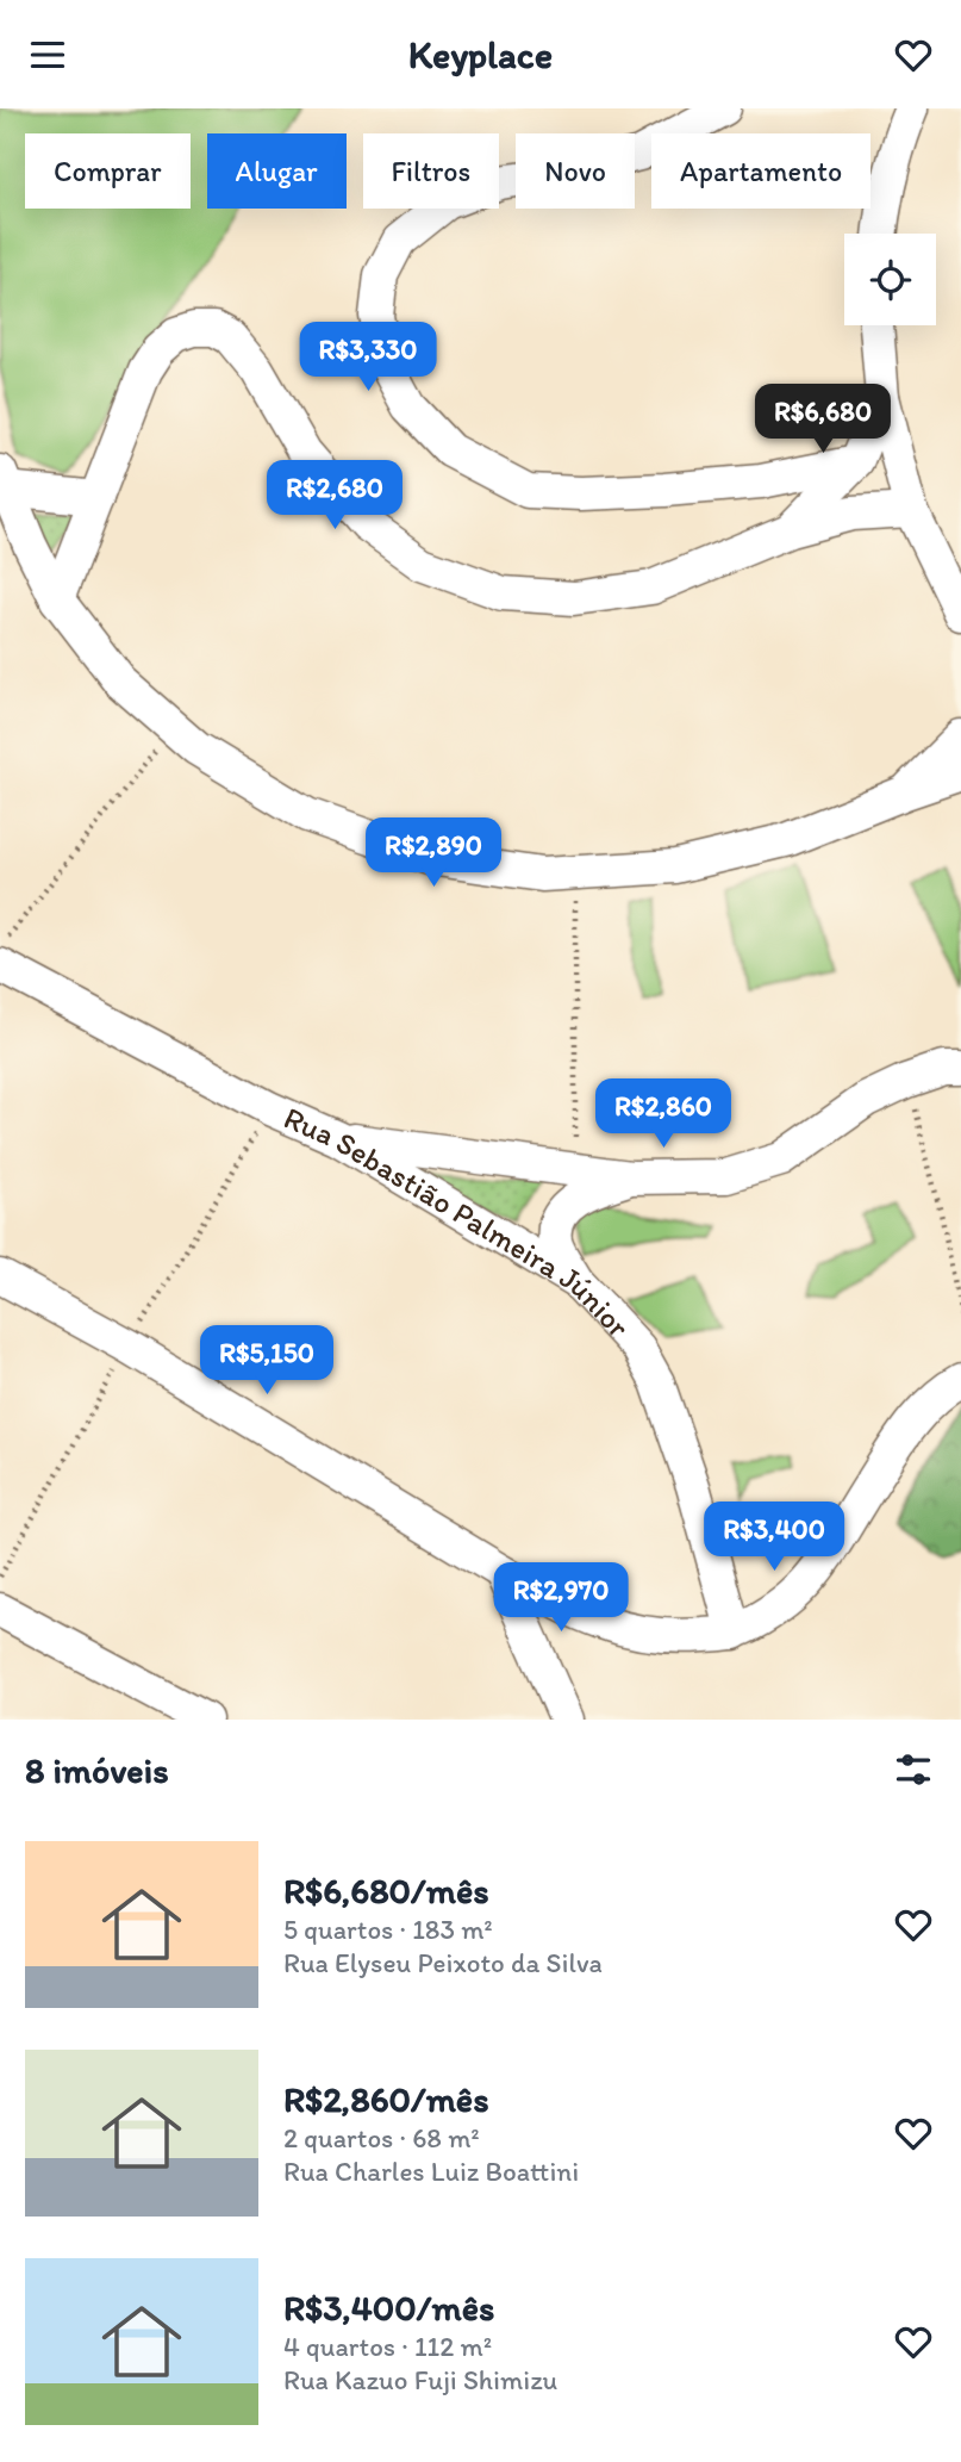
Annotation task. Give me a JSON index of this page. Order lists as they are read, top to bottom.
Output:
{
  "streets": {
    "street": ["Rua Sebastião Palmeira Júnior"]
  },
  "page": {
    "header": "Keyplace",
    "chip": [
      "Comprar",
      "Alugar",
      "Filtros",
      "Novo",
      "Apartamento"
    ],
    "price": [
      "R$3,330",
      "R$6,680",
      "R$2,680",
      "R$2,890",
      "R$2,860",
      "R$5,150",
      "R$3,400",
      "R$2,970"
    ],
    "heading": "8 imóveis",
    "list": [
      {
        "name": "R$6,680/mês",
        "note": "5 quartos · 183 m² · Rua Elyseu Peixoto da Silva"
      },
      {
        "name": "R$2,860/mês",
        "note": "2 quartos · 68 m² · Rua Charles Luiz Boattini"
      },
      {
        "name": "R$3,400/mês",
        "note": "4 quartos · 112 m² · Rua Kazuo Fuji Shimizu"
      }
    ]
  }
}
